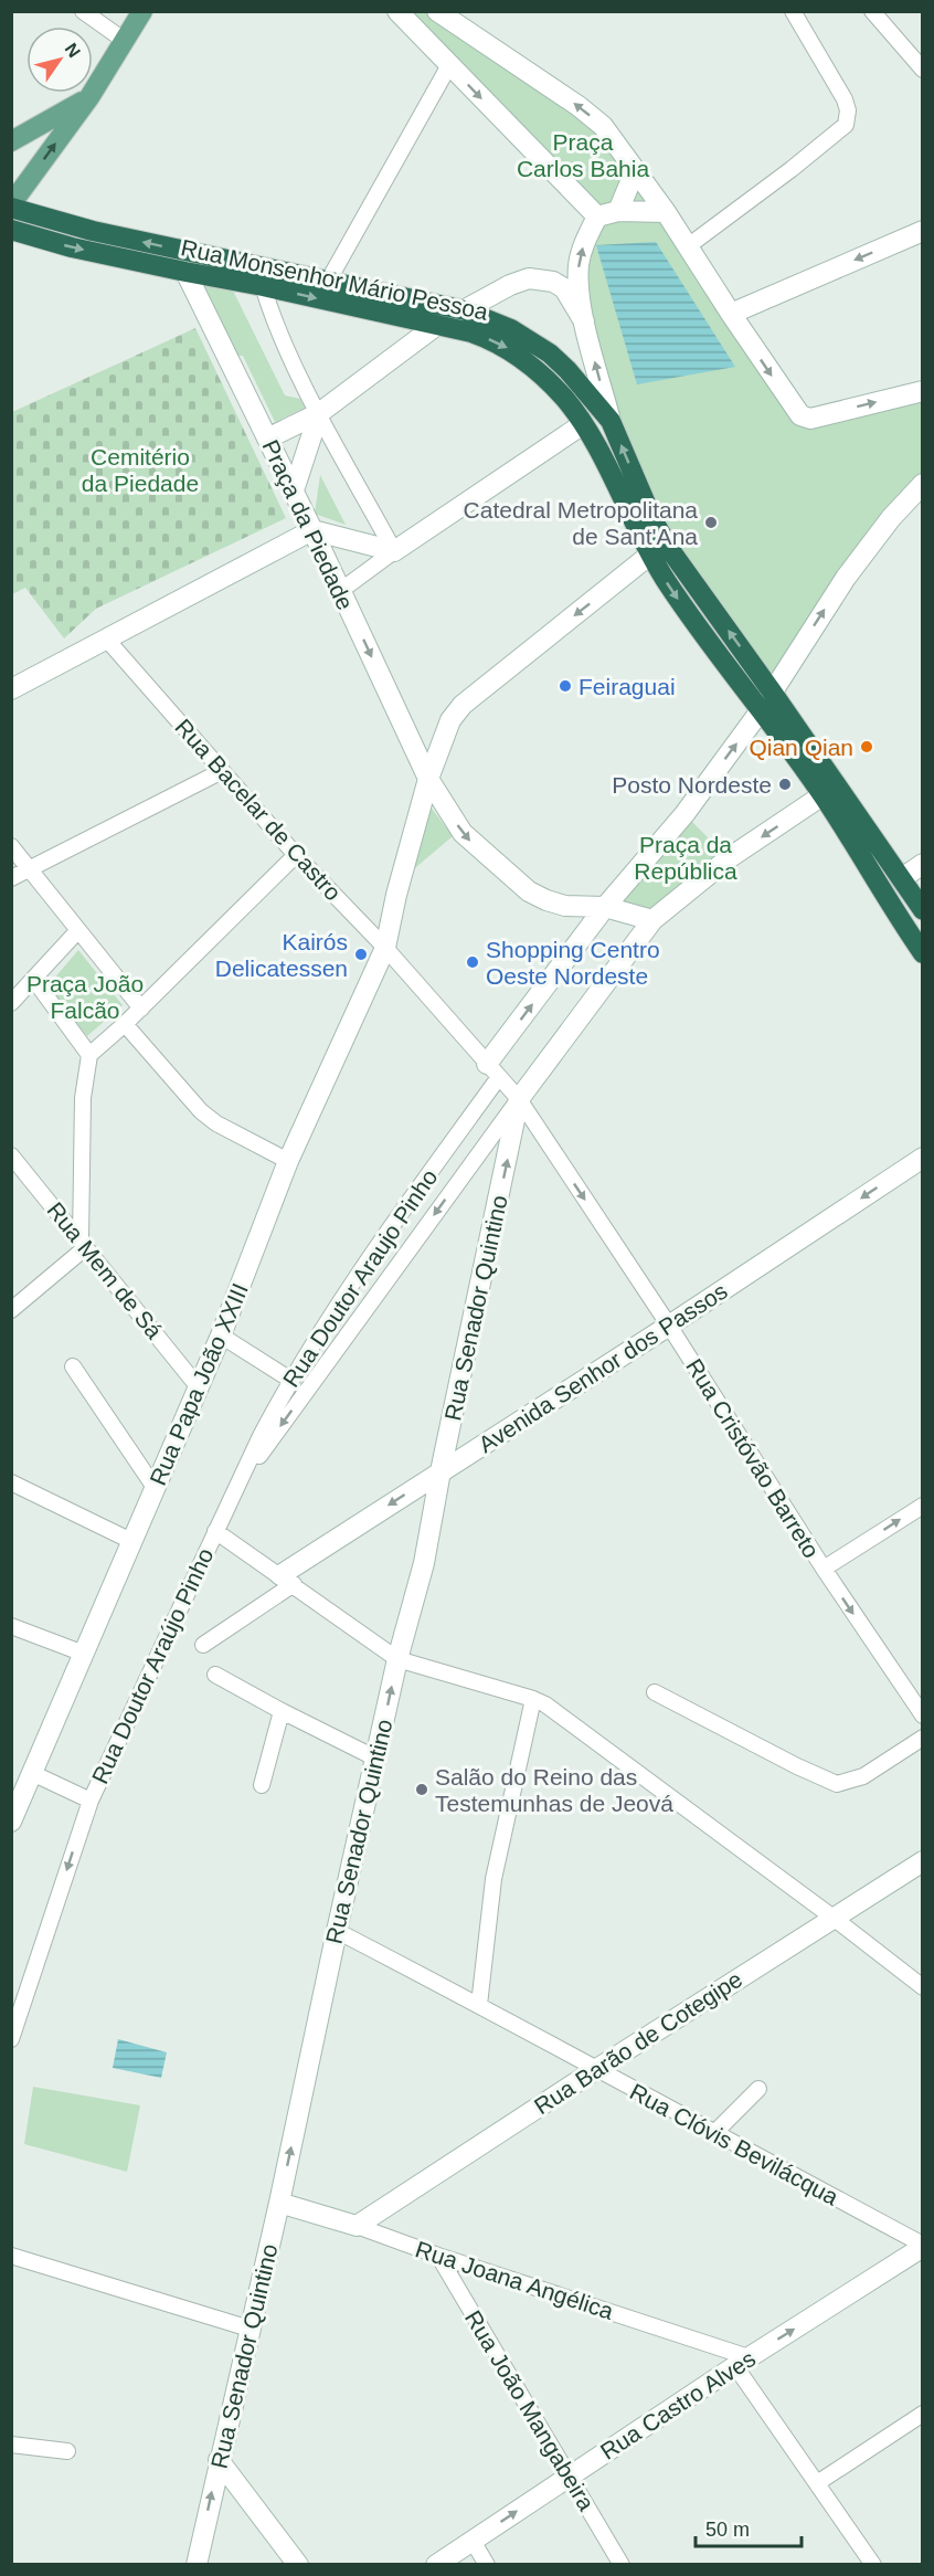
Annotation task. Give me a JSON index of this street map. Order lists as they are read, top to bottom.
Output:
{
  "streets": {
    "highway": ["Rua Monsenhor Mário Pessoa"],
    "street": [
      "Praça da Piedade",
      "Rua Bacelar de Castro",
      "Rua Mem de Sá",
      "Rua Doutor Araujo Pinho",
      "Rua Senador Quintino",
      "Avenida Senhor dos Passos",
      "Rua Papa João XXIII",
      "Rua Cristóvão Barreto",
      "Rua Doutor Araújo Pinho",
      "Rua Barão de Cotegipe",
      "Rua Clóvis Bevilácqua",
      "Rua Joana Angélica",
      "Rua Castro Alves",
      "Rua João Mangabeira"
    ]
  },
  "crossings": [
    ["Rua Monsenhor Mário Pessoa", "Praça da Piedade"],
    ["Rua Monsenhor Mário Pessoa", "Rua Papa João XXIII"],
    ["Praça da Piedade", "Rua Papa João XXIII"],
    ["Rua Bacelar de Castro", "Rua Doutor Araujo Pinho"],
    ["Rua Bacelar de Castro", "Rua Senador Quintino"],
    ["Rua Bacelar de Castro", "Rua Papa João XXIII"],
    ["Rua Bacelar de Castro", "Rua Cristóvão Barreto"],
    ["Rua Mem de Sá", "Rua Papa João XXIII"],
    ["Rua Doutor Araujo Pinho", "Rua Senador Quintino"],
    ["Rua Doutor Araujo Pinho", "Rua Cristóvão Barreto"],
    ["Rua Doutor Araujo Pinho", "Rua Doutor Araújo Pinho"],
    ["Rua Senador Quintino", "Avenida Senhor dos Passos"],
    ["Rua Senador Quintino", "Rua Cristóvão Barreto"],
    ["Rua Senador Quintino", "Rua Clóvis Bevilácqua"],
    ["Rua Senador Quintino", "Rua Joana Angélica"],
    ["Avenida Senhor dos Passos", "Rua Cristóvão Barreto"],
    ["Rua Barão de Cotegipe", "Rua Clóvis Bevilácqua"],
    ["Rua Barão de Cotegipe", "Rua Joana Angélica"],
    ["Rua Clóvis Bevilácqua", "Rua Castro Alves"],
    ["Rua Joana Angélica", "Rua Castro Alves"],
    ["Rua Joana Angélica", "Rua João Mangabeira"],
    ["Rua Castro Alves", "Rua João Mangabeira"]
  ],
  "one_way": [
    "Praça da Piedade",
    "Rua Senador Quintino",
    "Avenida Senhor dos Passos",
    "Rua Cristóvão Barreto",
    "Rua Doutor Araújo Pinho"
  ],
  "parks": [
    "Praça Carlos Bahia",
    "Cemitério da Piedade",
    "Praça da República",
    "Praça João Falcão"
  ],
  "places": [
    "Catedral Metropolitana de Sant'Ana",
    "Feiraguai",
    "Qian Qian",
    "Posto Nordeste",
    "Kairós Delicatessen",
    "Shopping Centro Oeste Nordeste",
    "Salão do Reino das Testemunhas de Jeová"
  ],
  "scale_bar": "50 m",
  "north": "top right"
}
